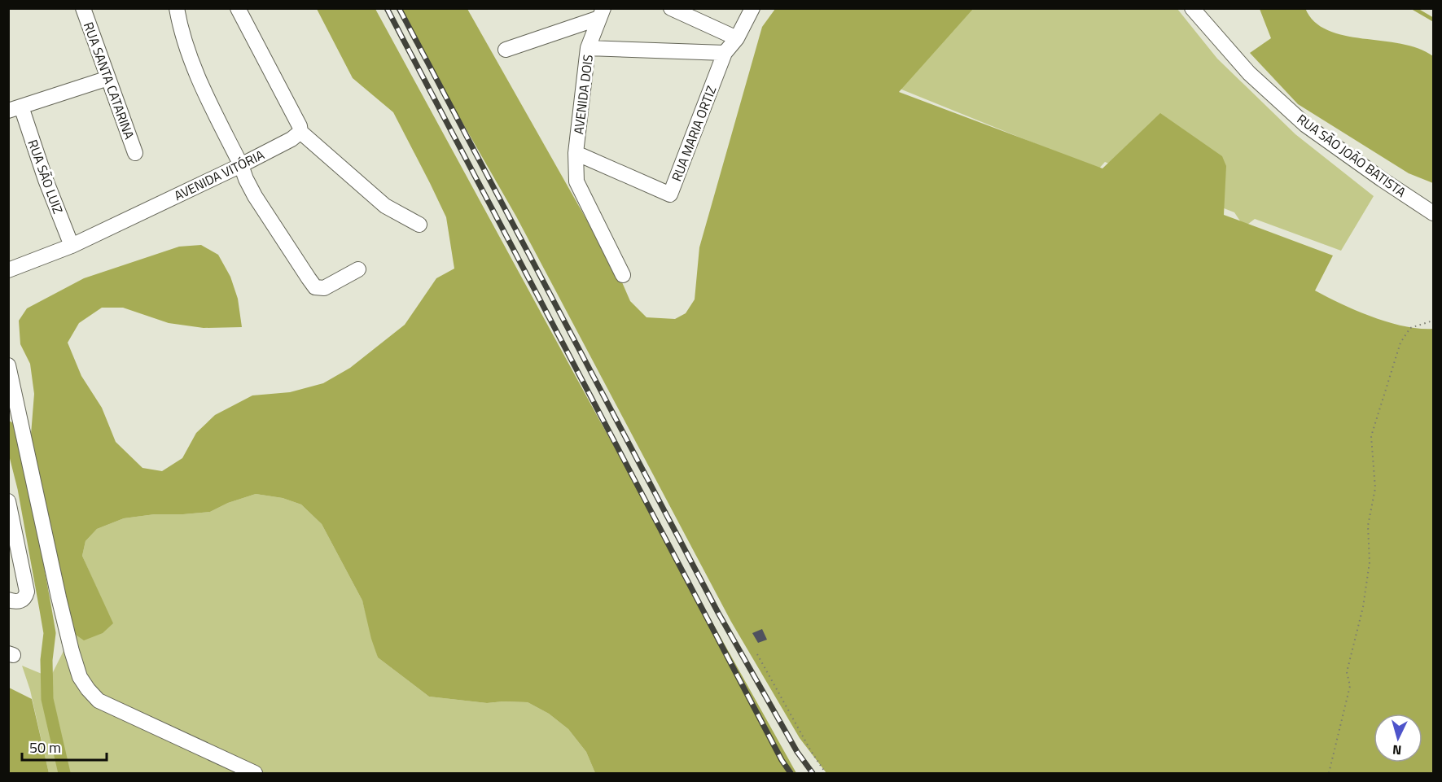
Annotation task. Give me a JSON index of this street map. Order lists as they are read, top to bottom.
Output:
{
  "streets": {
    "street": [
      "RUA SANTA CATARINA",
      "AVENIDA DOIS",
      "RUA MARIA ORTIZ",
      "RUA SÃO JOÃO BATISTA",
      "AVENIDA VITÓRIA",
      "RUA SÃO LUIZ"
    ]
  },
  "crossings": [
    ["RUA SANTA CATARINA", "RUA SÃO LUIZ"],
    ["AVENIDA DOIS", "RUA MARIA ORTIZ"],
    ["AVENIDA VITÓRIA", "RUA SÃO LUIZ"]
  ],
  "scale_bar": "50 m",
  "north": "bottom"
}
